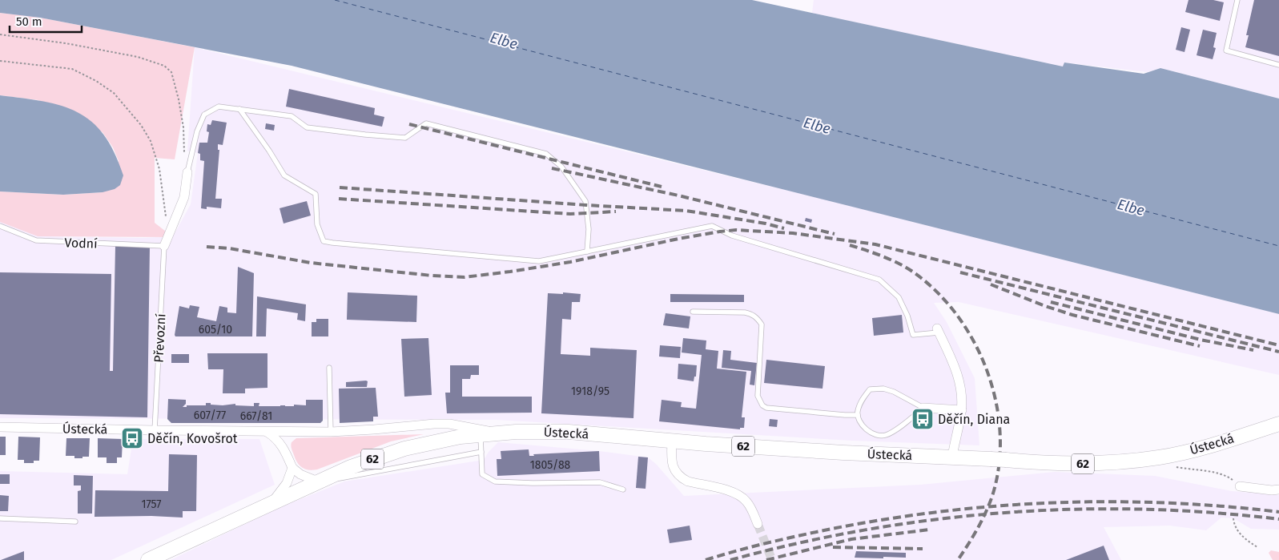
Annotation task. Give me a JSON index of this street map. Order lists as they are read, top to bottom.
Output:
{
  "streets": {
    "main road": ["Ústecká", "62"],
    "lane": ["Vodní", "Převozní"]
  },
  "crossings": [
    ["Vodní", "Převozní"],
    ["Převozní", "Ústecká"],
    ["Ústecká", "62"]
  ],
  "water": ["Elbe"],
  "places": {
    "bus stop": ["Děčín, Diana", "Děčín, Kovošrot"]
  },
  "house_numbers": [
    "605/10",
    "1918/95",
    "607/77",
    "667/81",
    "1805/88",
    "1757"
  ],
  "scale_bar": "50 m"
}
